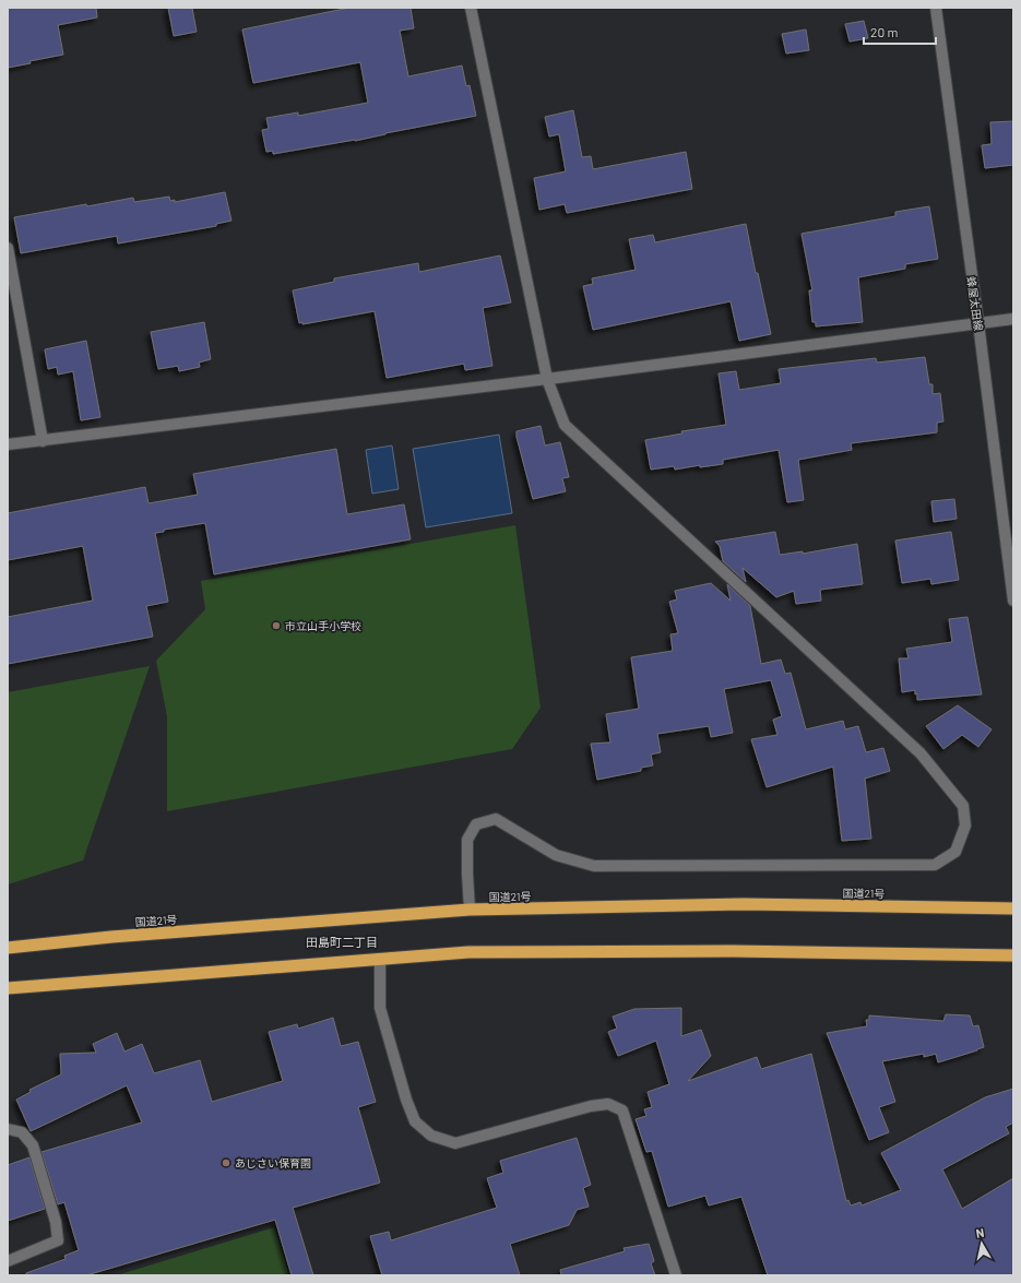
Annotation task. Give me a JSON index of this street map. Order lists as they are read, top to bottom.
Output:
{
  "streets": {
    "highway": ["国道21号"],
    "street": ["蜂屋太田線"]
  },
  "districts": ["田島町二丁目"],
  "places": ["市立山手小学校", "あじさい保育園"],
  "scale_bar": "20 m",
  "north": "top"
}
